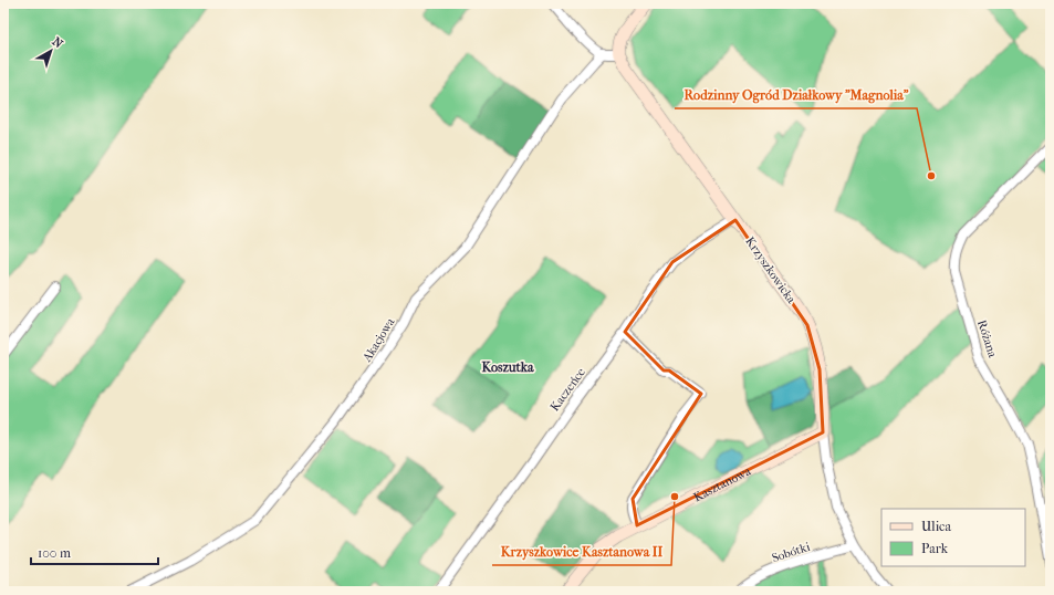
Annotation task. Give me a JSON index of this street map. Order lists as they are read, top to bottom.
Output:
{
  "streets": {
    "street": [
      "Krzyszkowicka",
      "Różana",
      "Akacjowa",
      "Kaczeńce",
      "Kasztanowa",
      "Sobótki"
    ]
  },
  "crossings": [
    ["Krzyszkowicka", "Kaczeńce"],
    ["Krzyszkowicka", "Kasztanowa"],
    ["Krzyszkowicka", "Sobótki"]
  ],
  "districts": ["Koszutka"],
  "places": ["Rodzinny Ogród Działkowy \"Magnolia\"", "Krzyszkowice Kasztanowa II"],
  "legend": ["Ulica", "Park"],
  "scale_bar": "100 m",
  "north": "top right"
}
